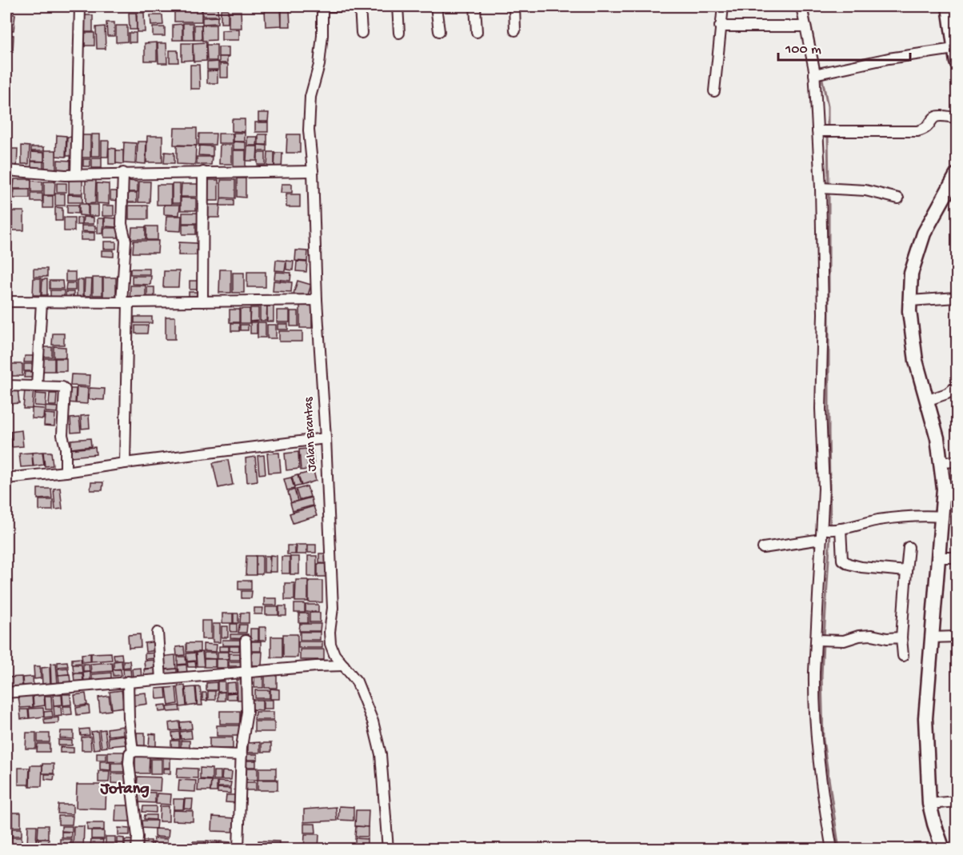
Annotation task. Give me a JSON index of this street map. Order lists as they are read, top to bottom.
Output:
{
  "streets": {
    "street": ["Jalan Brantas"]
  },
  "districts": ["Jotang"],
  "scale_bar": "100 m"
}
